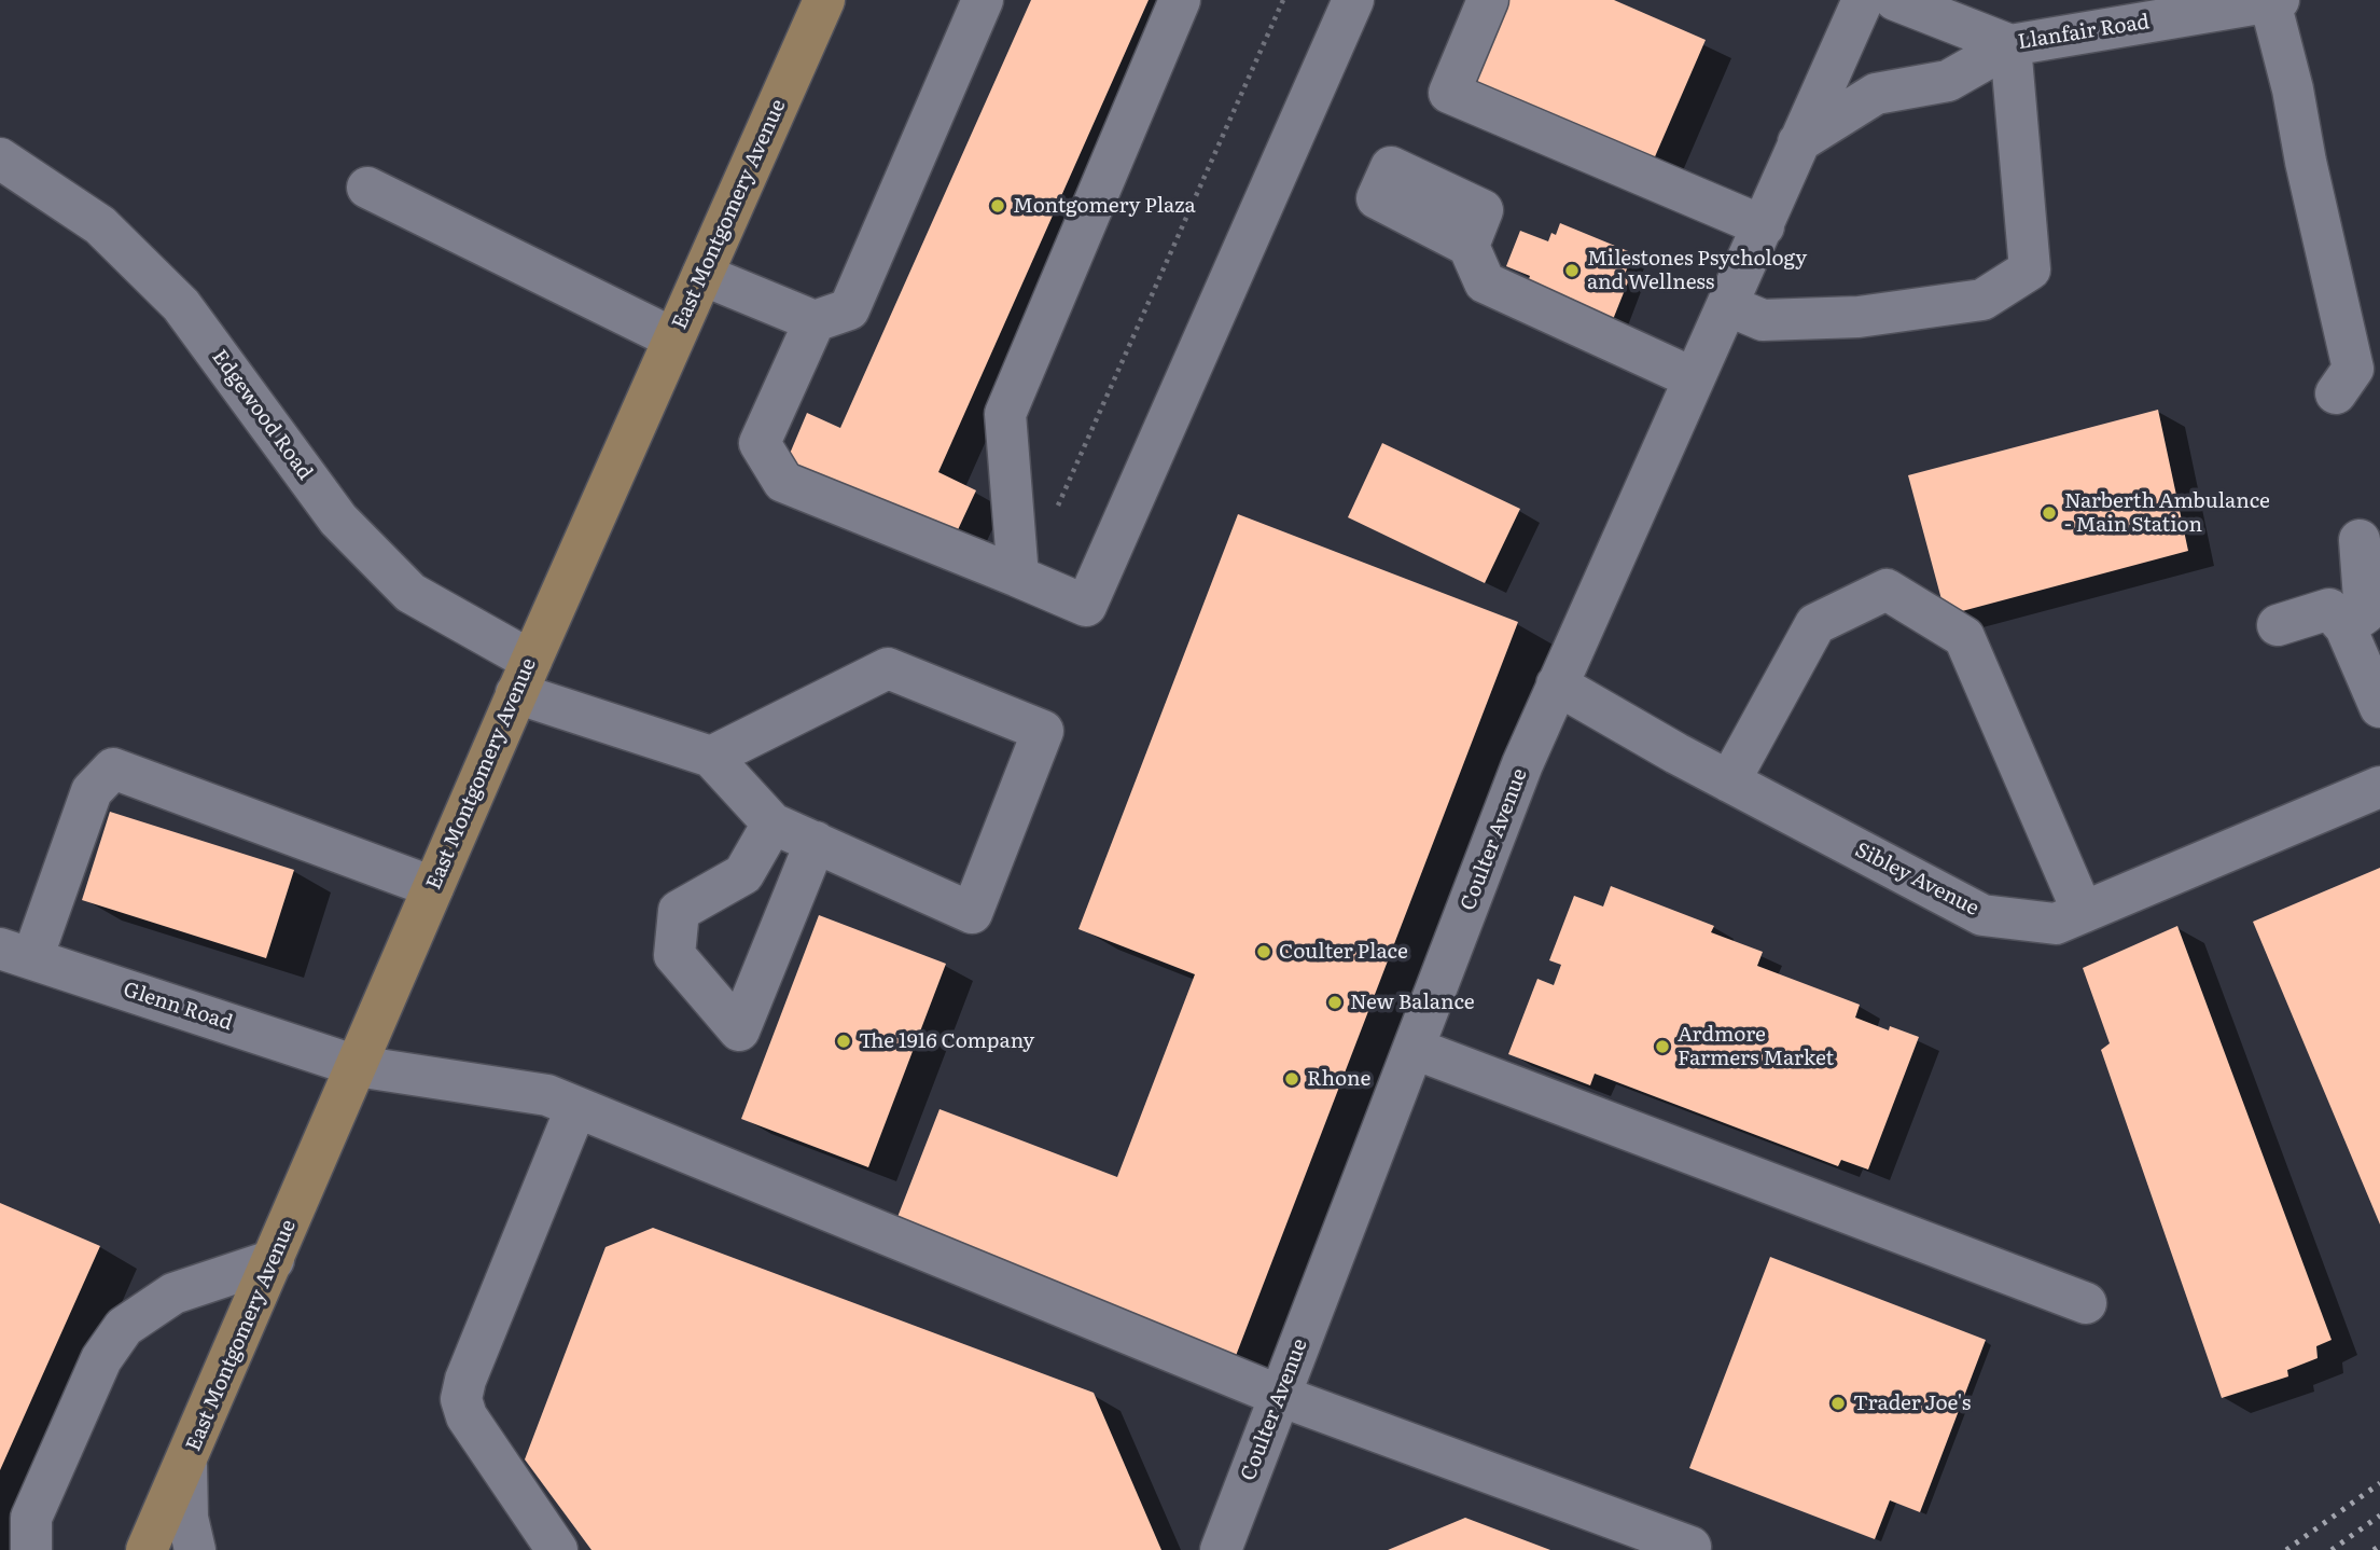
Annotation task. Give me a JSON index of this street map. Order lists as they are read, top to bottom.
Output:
{
  "streets": {
    "main road": ["East Montgomery Avenue"],
    "street": [
      "Llanfair Road",
      "Edgewood Road",
      "Coulter Avenue",
      "Sibley Avenue",
      "Glenn Road"
    ]
  },
  "crossings": [
    ["Llanfair Road", "Coulter Avenue"],
    ["East Montgomery Avenue", "Edgewood Road"],
    ["East Montgomery Avenue", "Glenn Road"],
    ["Coulter Avenue", "Sibley Avenue"],
    ["Coulter Avenue", "Glenn Road"]
  ],
  "places": [
    "Montgomery Plaza",
    "Milestones Psychology and Wellness",
    "Narberth Ambulance - Main Station",
    "Coulter Place",
    "New Balance",
    "The 1916 Company",
    "Ardmore Farmers Market",
    "Rhone",
    "Trader Joe's"
  ]
}
